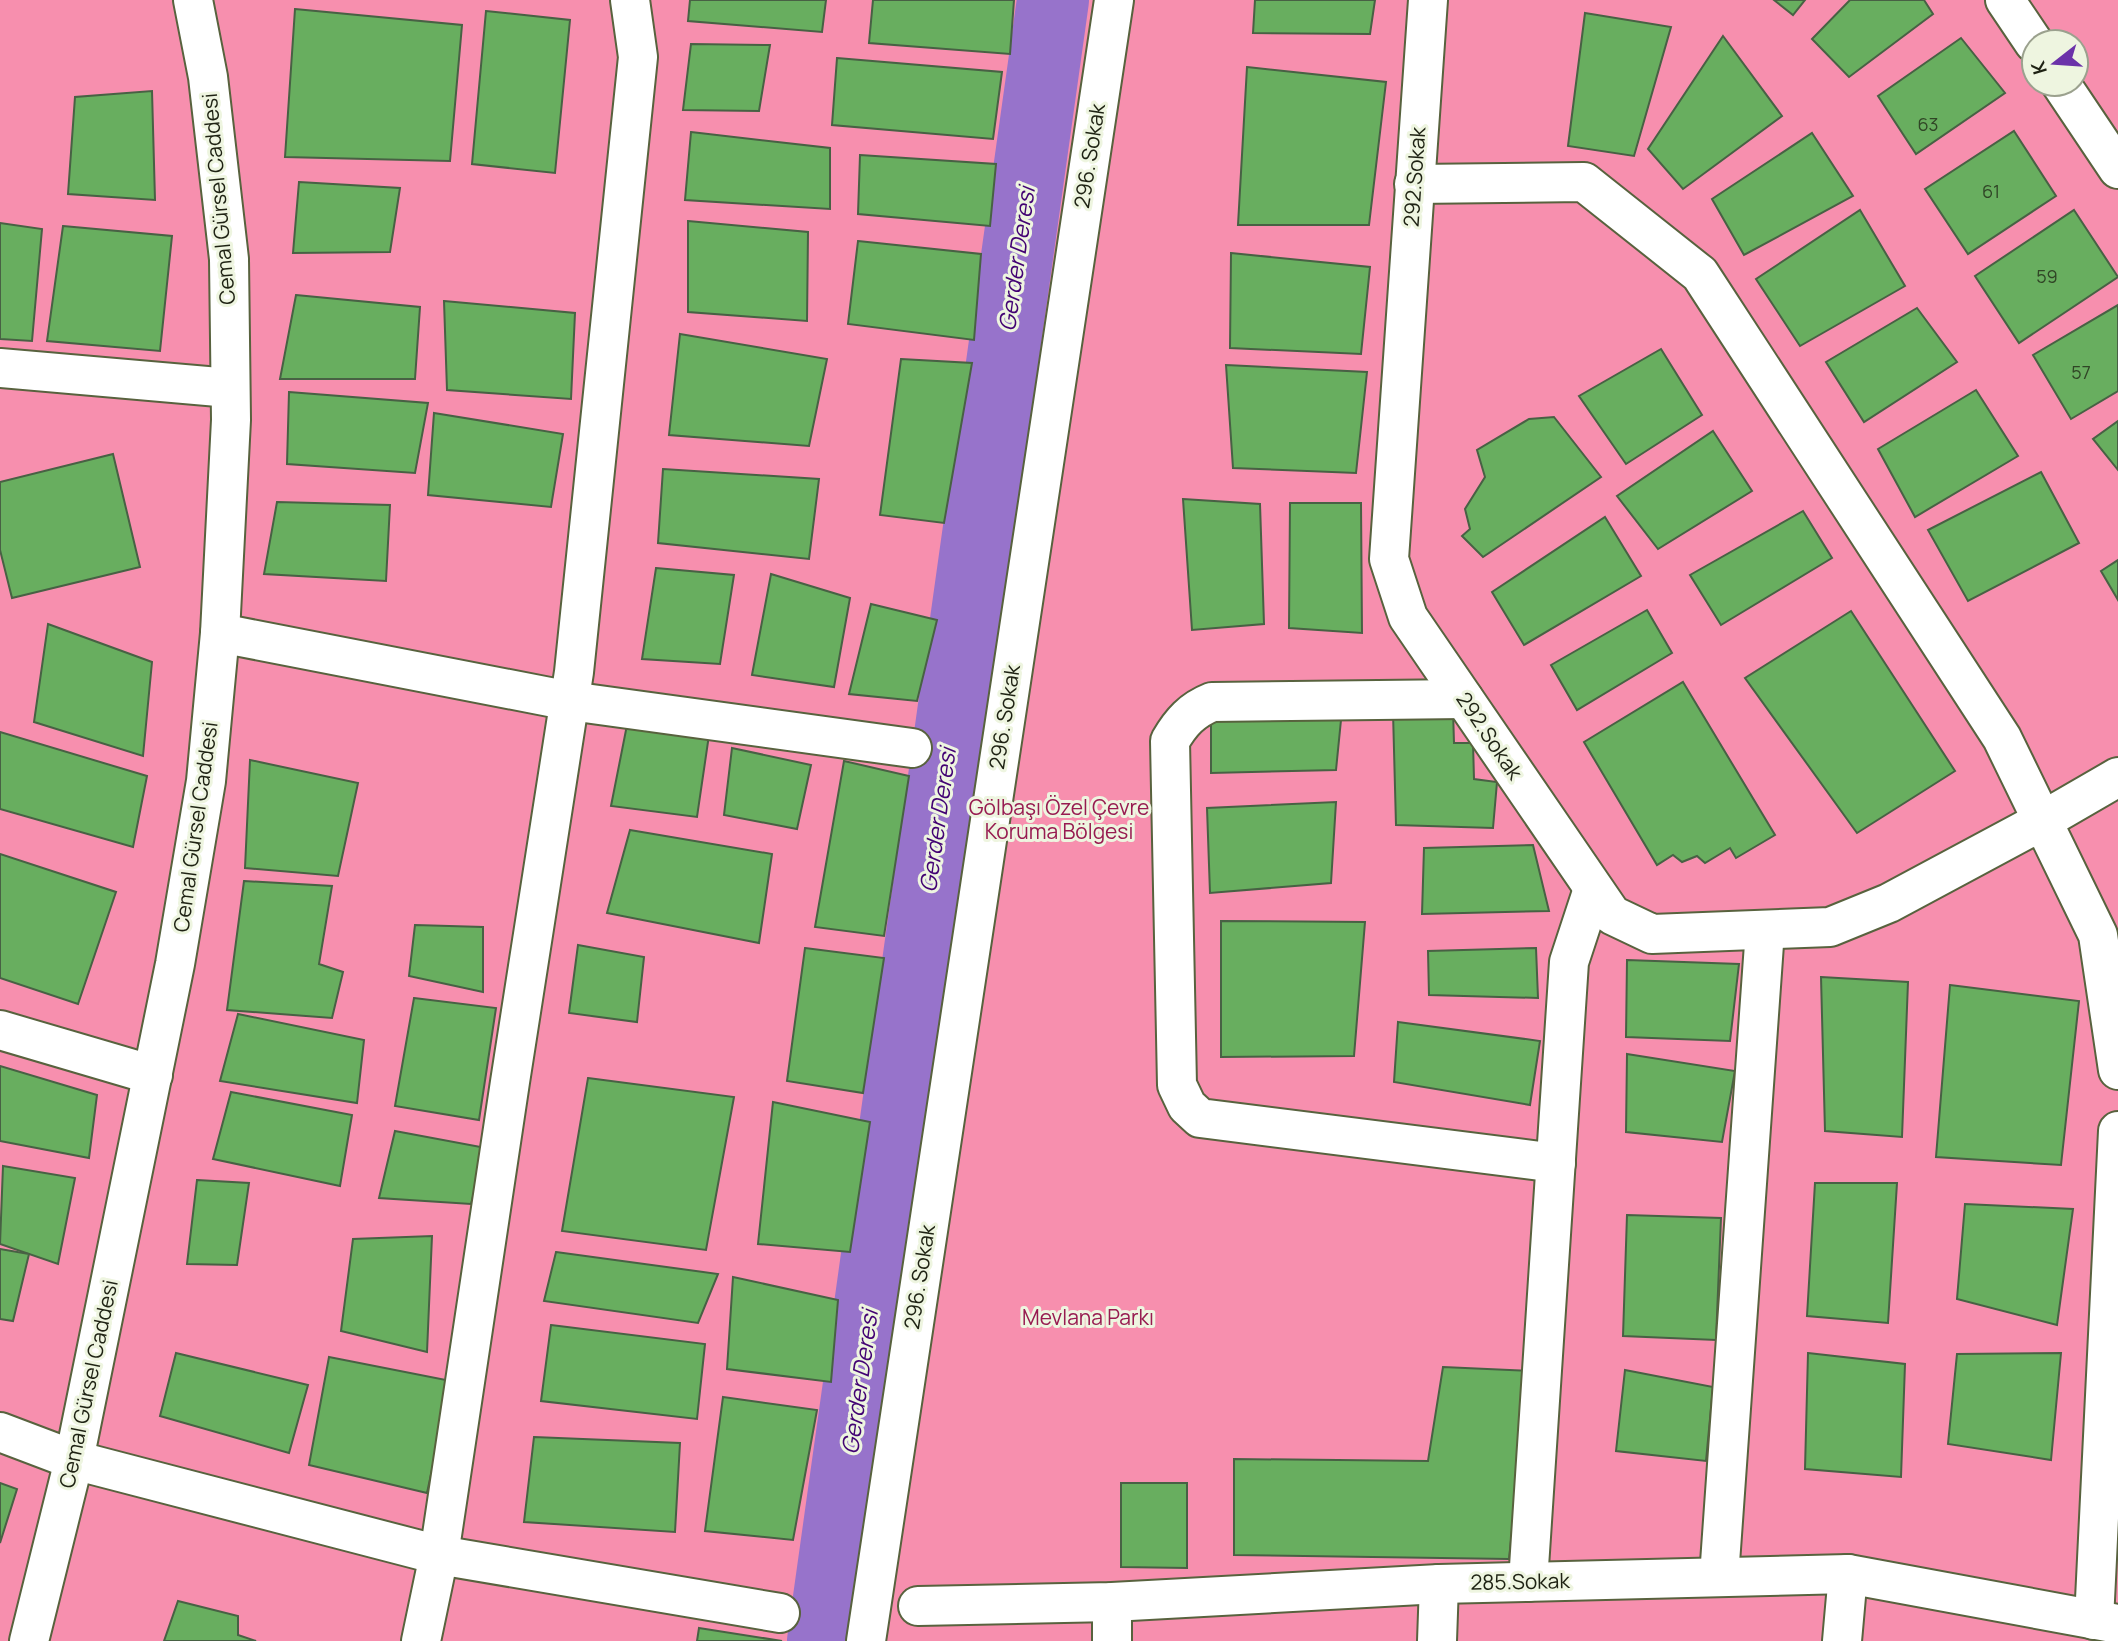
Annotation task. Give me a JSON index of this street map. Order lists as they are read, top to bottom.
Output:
{
  "streets": {
    "street": [
      "296. Sokak",
      "292.Sokak",
      "Cemal Gürsel Caddesi",
      "285.Sokak"
    ]
  },
  "water": ["Gerder Deresi"],
  "parks": ["Gölbaşı Özel Çevre Koruma Bölgesi", "Mevlana Parkı"],
  "house_numbers": [
    "63",
    "61",
    "59",
    "57"
  ],
  "north": "left"
}
